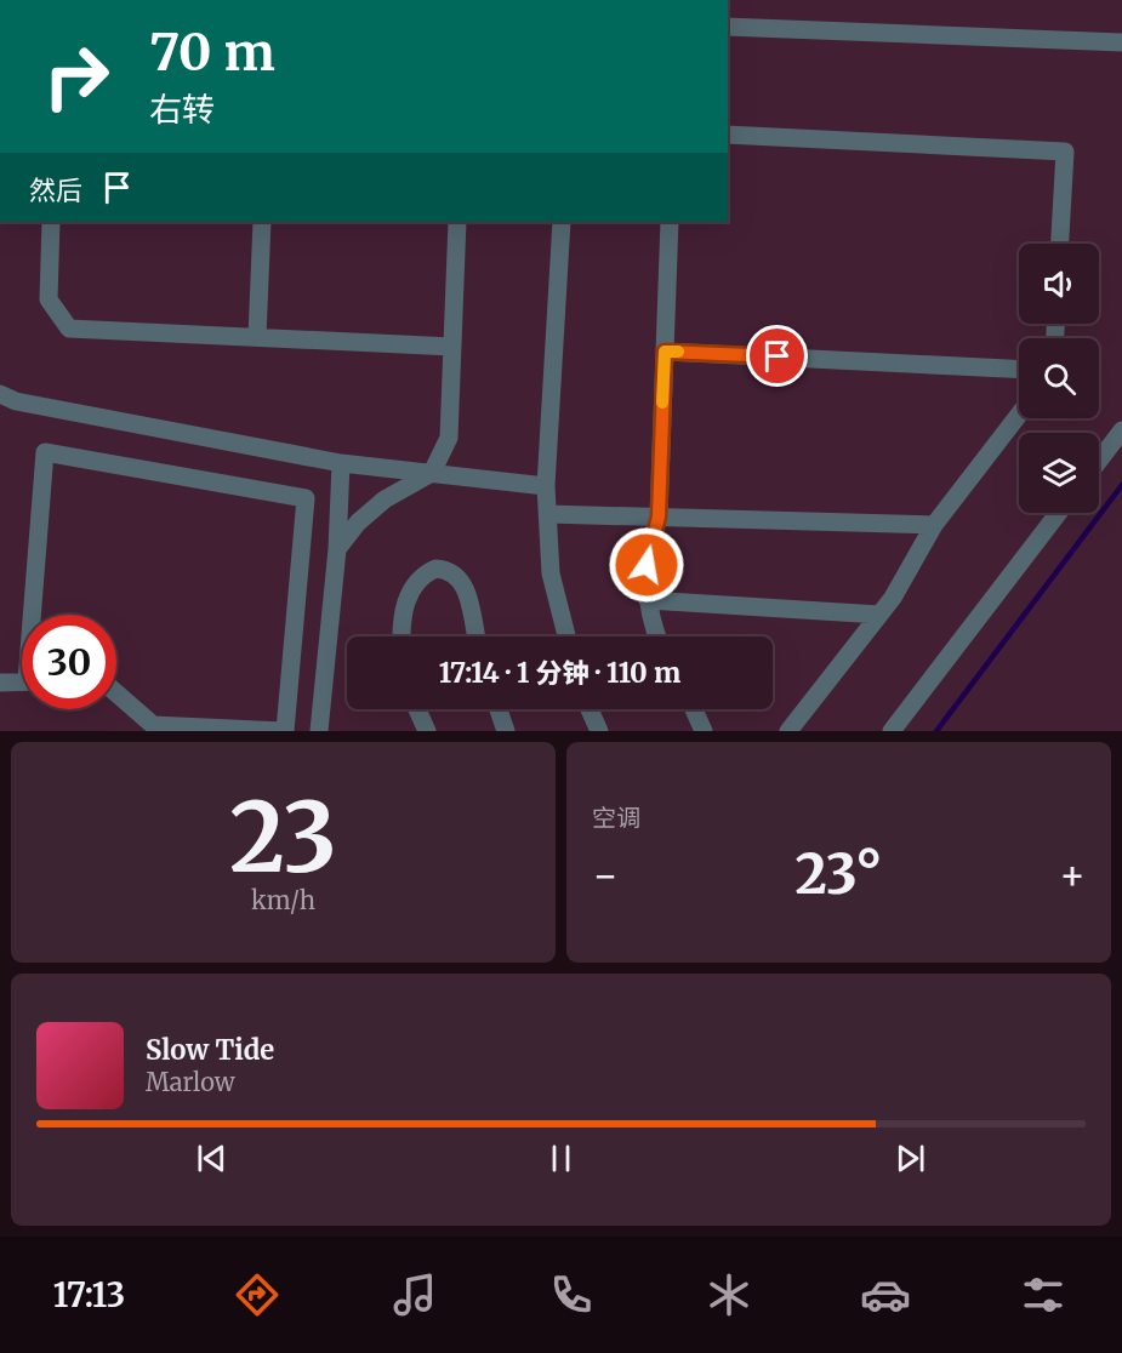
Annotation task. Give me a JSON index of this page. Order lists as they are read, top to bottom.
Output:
{
  "page": {
    "turn": ["70 m", "右转"],
    "then": "然后",
    "limit": "30",
    "trip": "17:14 · 1 分钟 · 110 m",
    "tile": [
      ["23", "km/h"],
      "空调"
    ],
    "heat": ["−", "23°", "+"],
    "song": ["Slow Tide", "Marlow"],
    "tabs": "17:13"
  }
}
